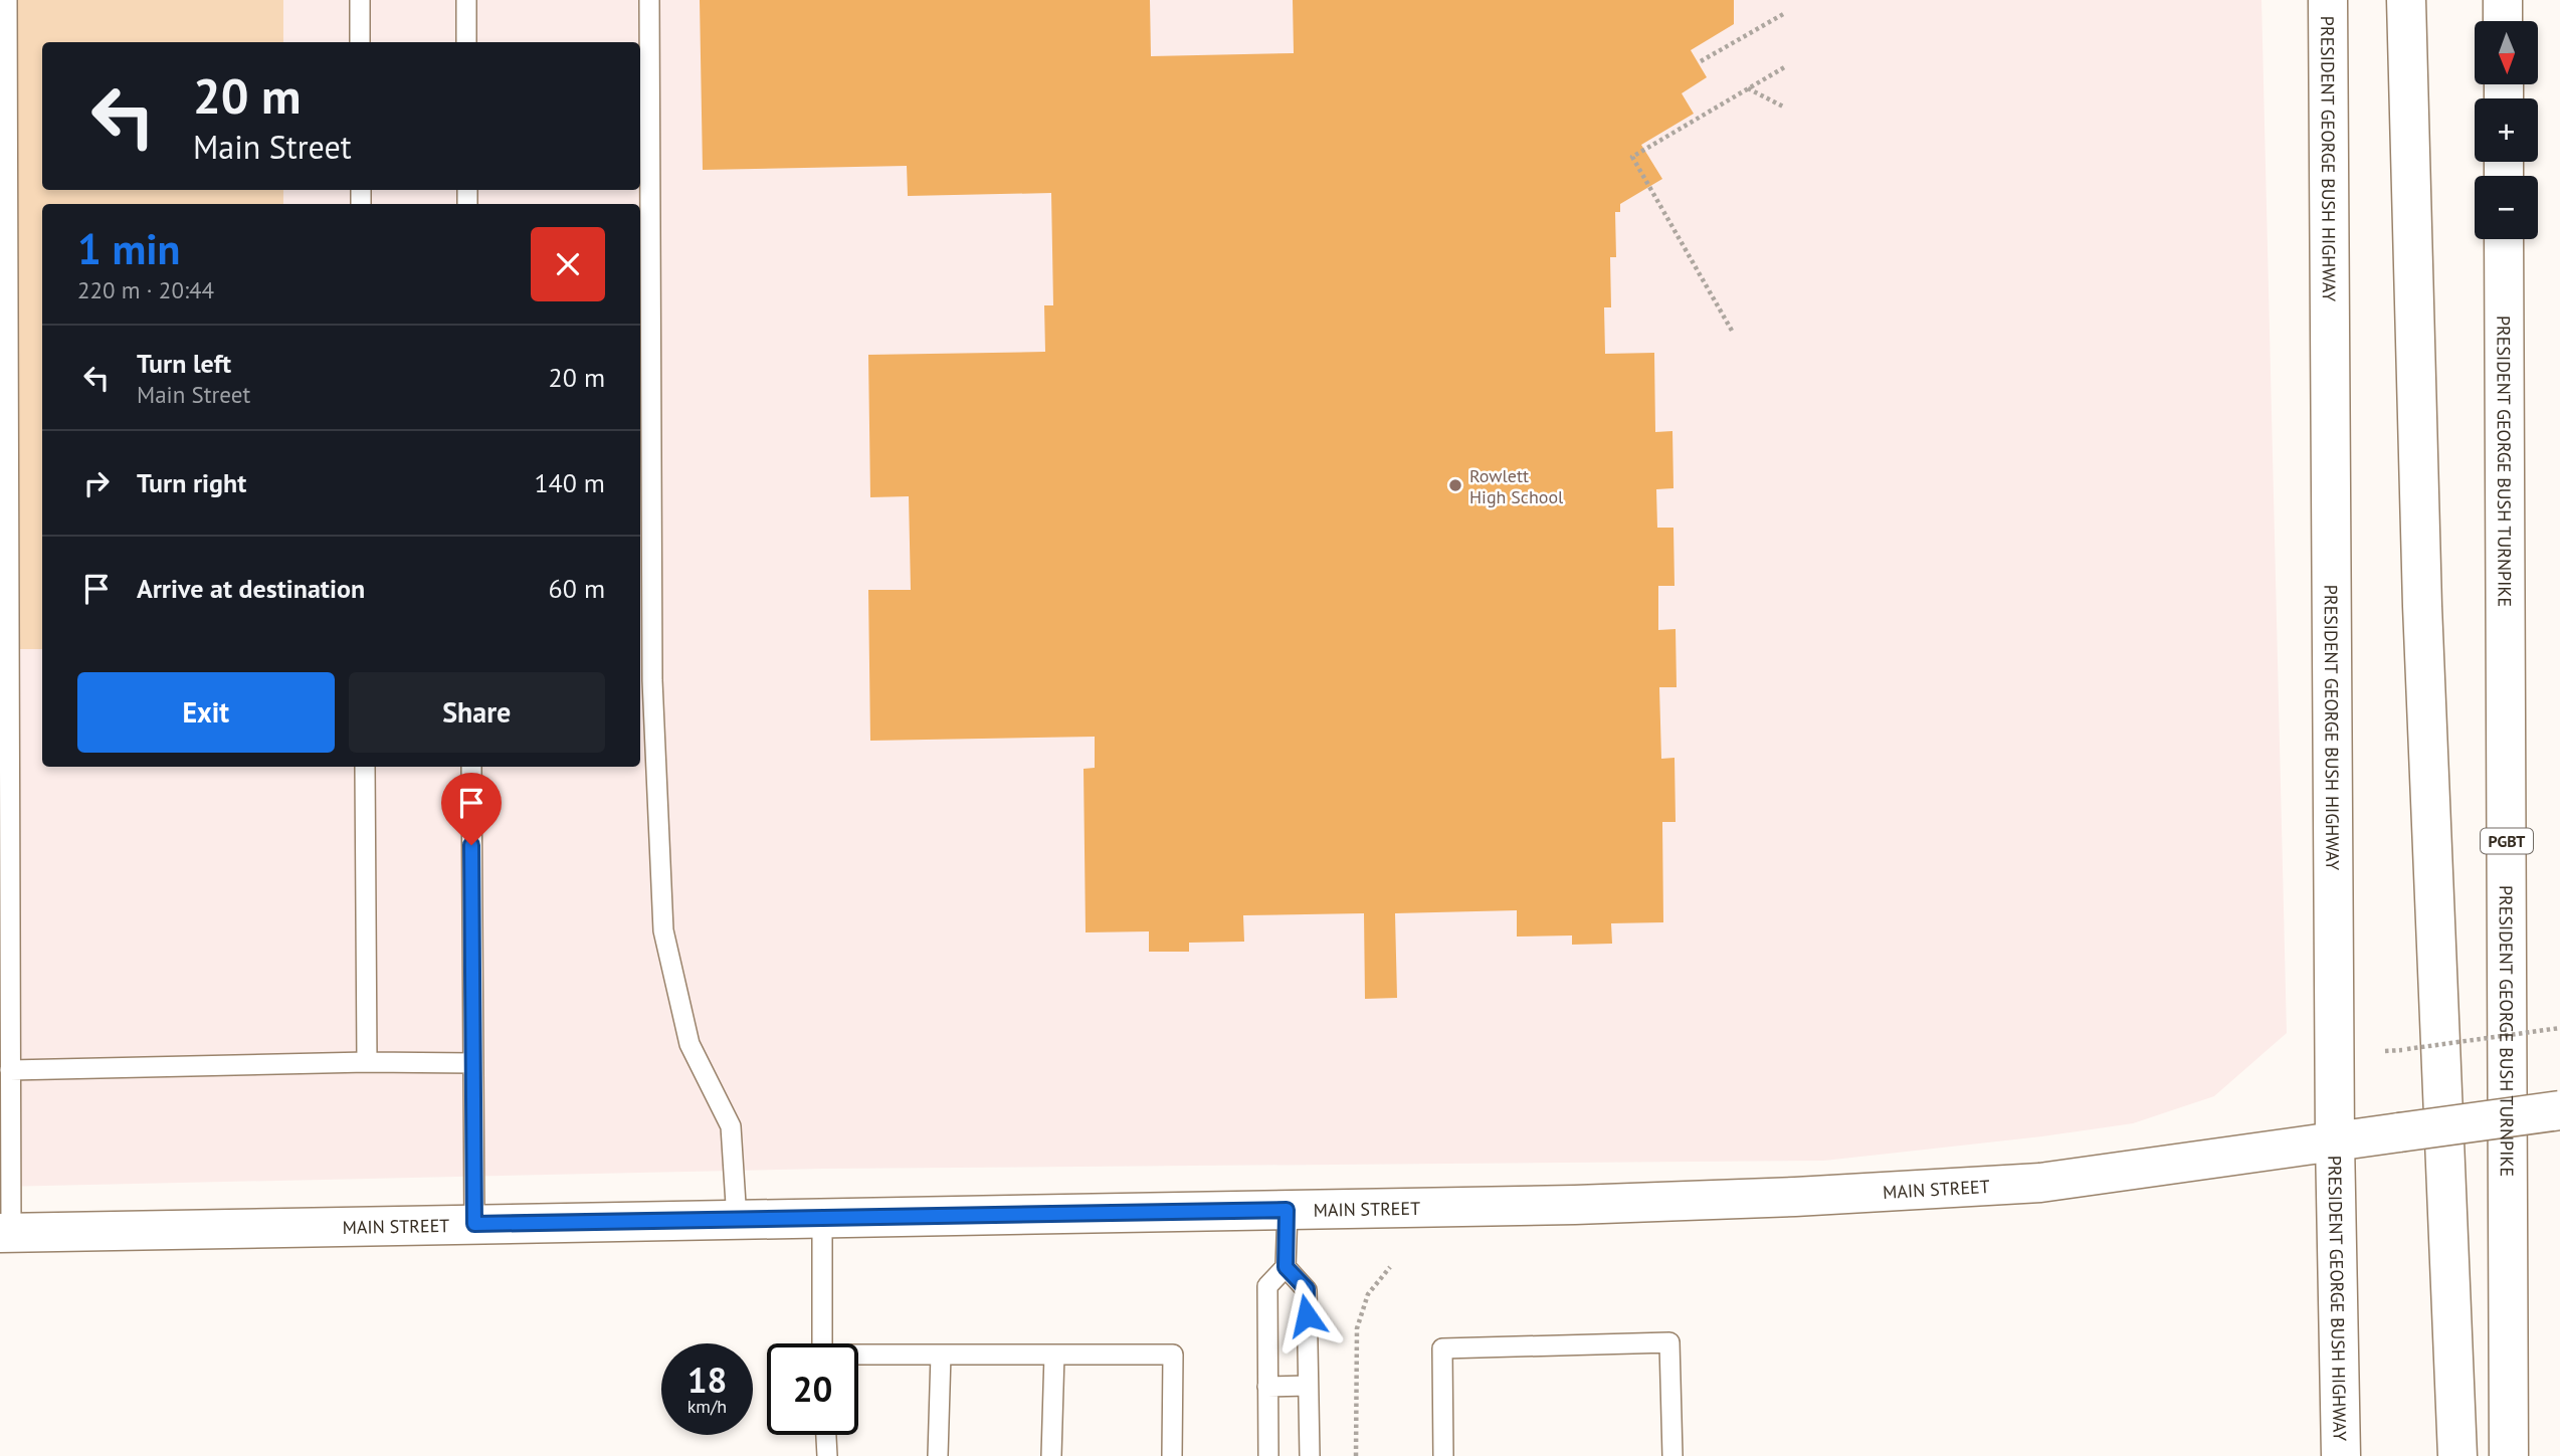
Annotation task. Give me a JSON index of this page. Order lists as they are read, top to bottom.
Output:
{
  "streets": {
    "main road": [
      "PRESIDENT GEORGE BUSH HIGHWAY",
      "PRESIDENT GEORGE BUSH TURNPIKE",
      "PGBT",
      "MAIN STREET"
    ]
  },
  "crossings": [
    ["PRESIDENT GEORGE BUSH HIGHWAY", "MAIN STREET"]
  ],
  "places": ["Rowlett High School"],
  "north": "bottom",
  "page": {
    "map_buttons": ["+", "−"],
    "turn": ["20 m", "Main Street"],
    "heading": ["1 min", "220 m · 20:44"],
    "list": [
      {
        "name": "Turn left",
        "note": "Main Street",
        "value": "20 m"
      },
      {
        "name": "Turn right",
        "value": "140 m"
      },
      {
        "name": "Arrive at destination",
        "value": "60 m"
      }
    ],
    "buttons": ["Exit", "Share"],
    "speed": "18 km/h",
    "limit": "20"
  }
}
